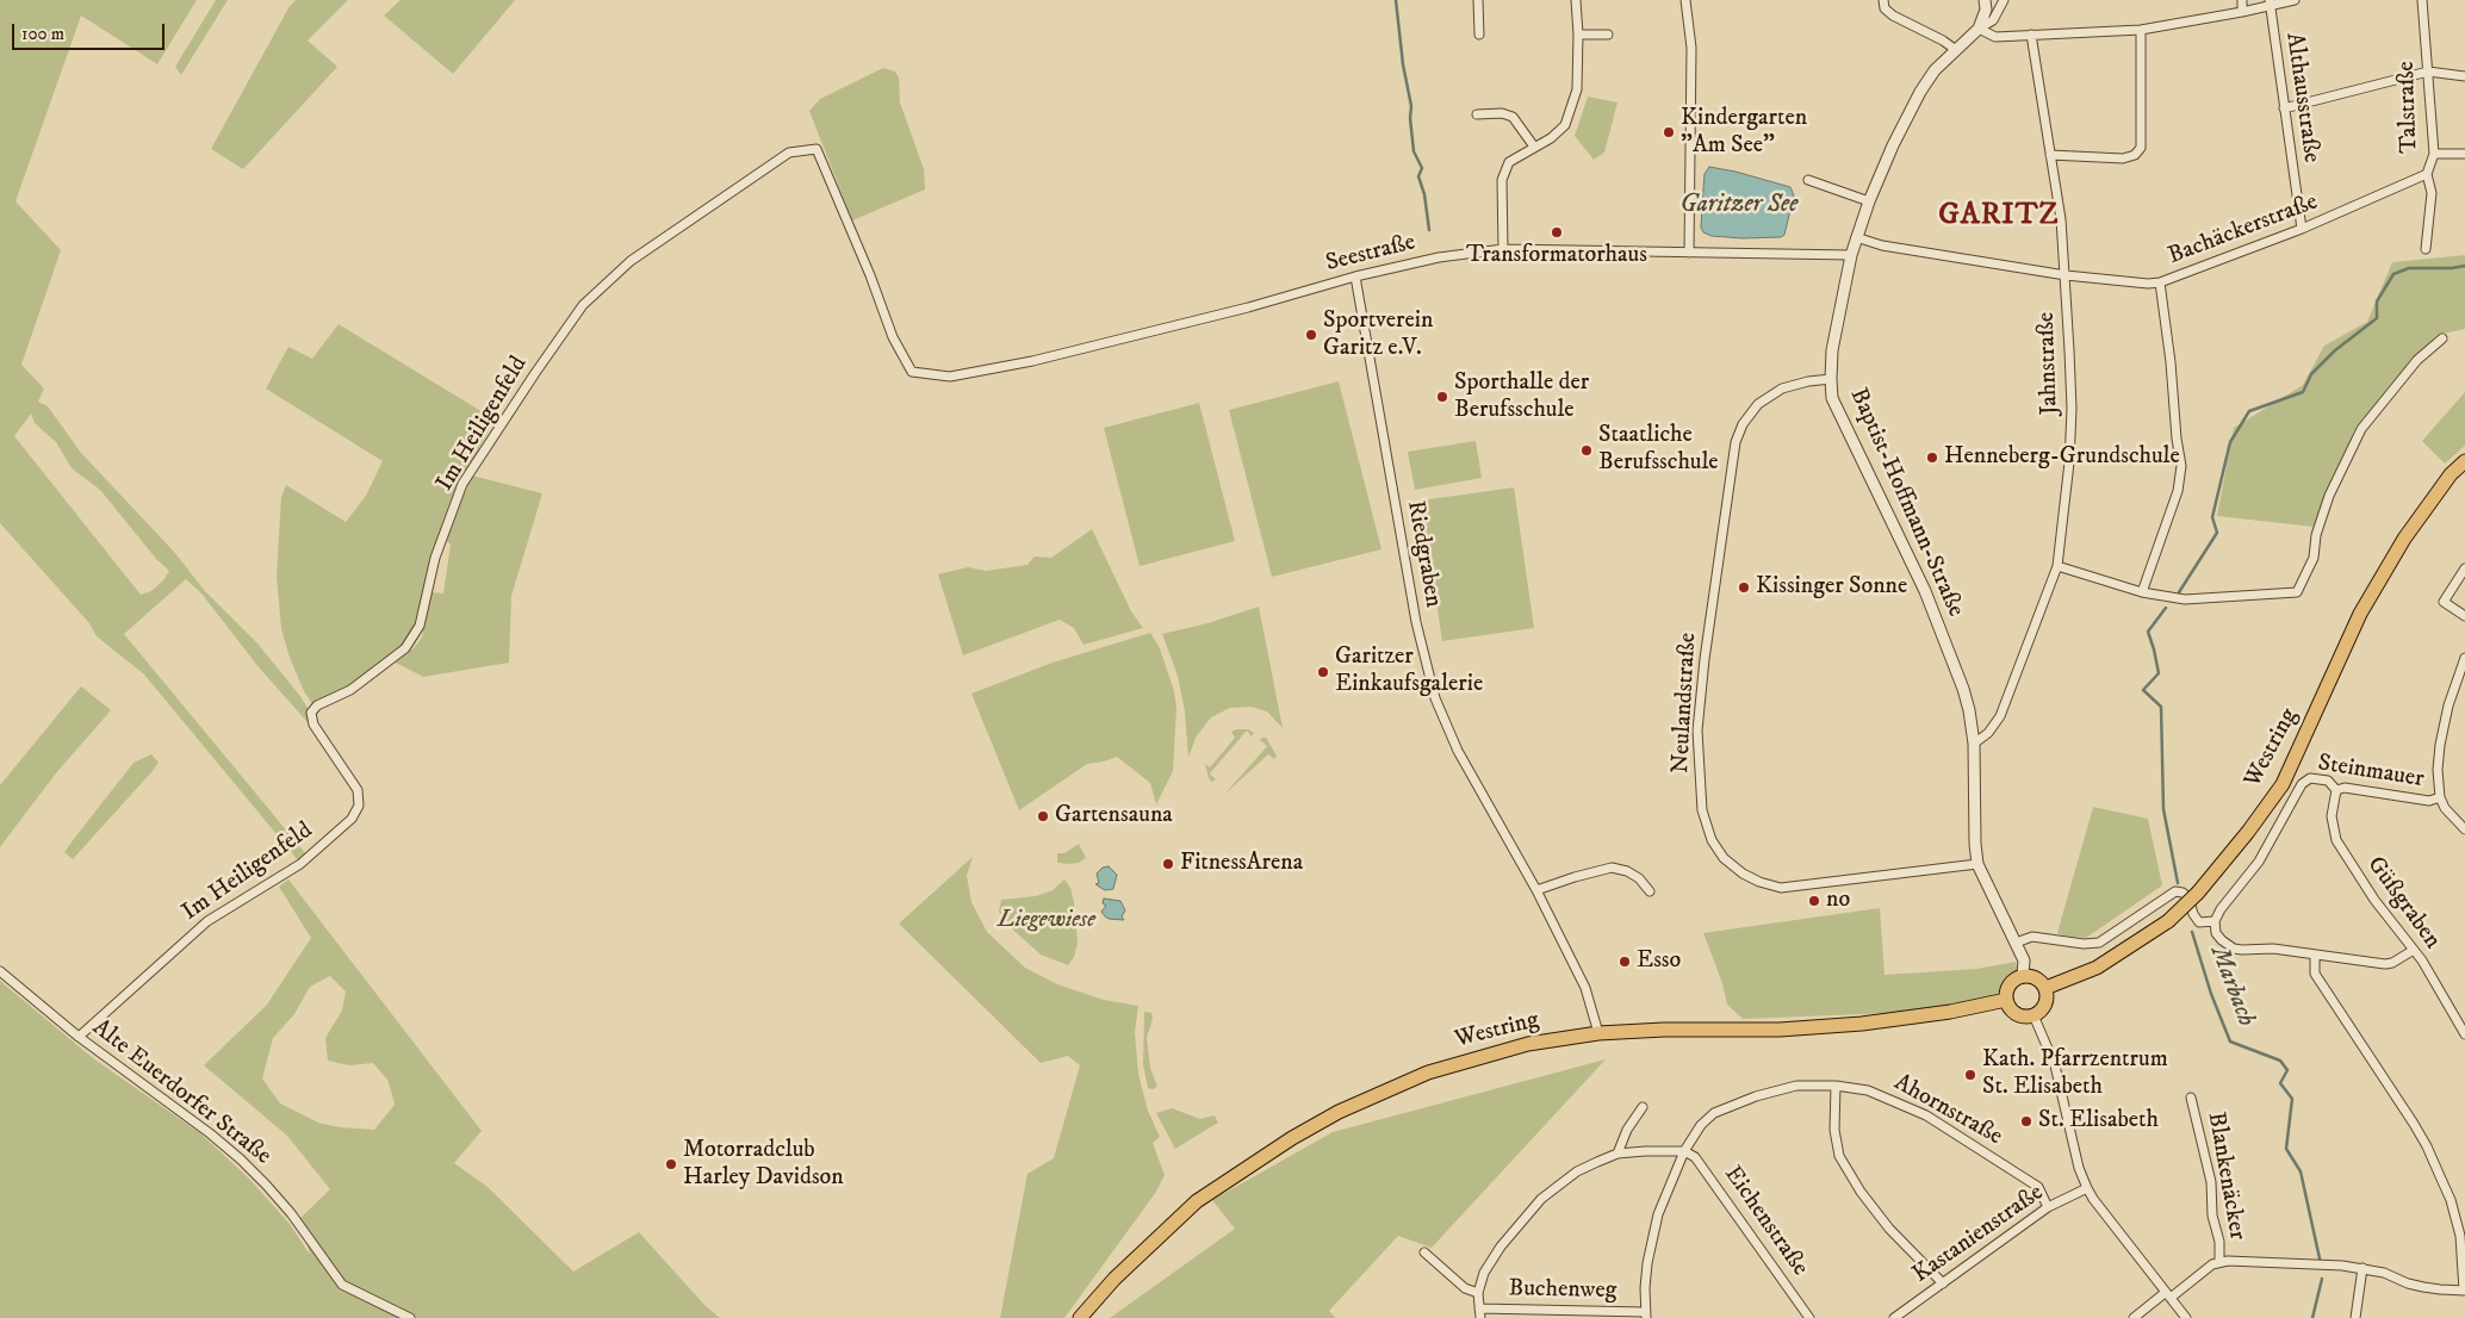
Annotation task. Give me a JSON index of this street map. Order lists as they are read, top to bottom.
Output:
{
  "streets": {
    "main road": ["Westring"],
    "street": [
      "Althausstraße",
      "Talstraße",
      "Bachäckerstraße",
      "Seestraße",
      "Jahnstraße",
      "Im Heiligenfeld",
      "Baptist-Hoffmann-Straße",
      "Riedgraben",
      "Neulandstraße",
      "Steinmauer",
      "Güßgraben",
      "Alte Euerdorfer Straße",
      "Ahornstraße",
      "Blankenäcker",
      "Eichenstraße",
      "Kastanienstraße",
      "Buchenweg"
    ]
  },
  "crossings": [
    ["Althausstraße", "Bachäckerstraße"],
    ["Talstraße", "Bachäckerstraße"],
    ["Bachäckerstraße", "Jahnstraße"],
    ["Bachäckerstraße", "Baptist-Hoffmann-Straße"],
    ["Seestraße", "Im Heiligenfeld"],
    ["Seestraße", "Baptist-Hoffmann-Straße"],
    ["Seestraße", "Riedgraben"],
    ["Jahnstraße", "Baptist-Hoffmann-Straße"],
    ["Im Heiligenfeld", "Alte Euerdorfer Straße"],
    ["Baptist-Hoffmann-Straße", "Neulandstraße"],
    ["Riedgraben", "Westring"],
    ["Steinmauer", "Güßgraben"],
    ["Ahornstraße", "Eichenstraße"],
    ["Ahornstraße", "Kastanienstraße"],
    ["Ahornstraße", "Buchenweg"]
  ],
  "districts": ["GARITZ"],
  "water": ["Garitzer See", "Marbach"],
  "parks": ["Liegewiese"],
  "places": [
    "Kindergarten \"Am See\"",
    "Transformatorhaus",
    "Sportverein Garitz e.V.",
    "Sporthalle der Berufsschule",
    "Staatliche Berufsschule",
    "Henneberg-Grundschule",
    "Kissinger Sonne",
    "Garitzer Einkaufsgalerie",
    "Gartensauna",
    "FitnessArena",
    "no",
    "Esso",
    "Kath. Pfarrzentrum St. Elisabeth",
    "St. Elisabeth",
    "Motorradclub Harley Davidson"
  ],
  "scale_bar": "100 m"
}
